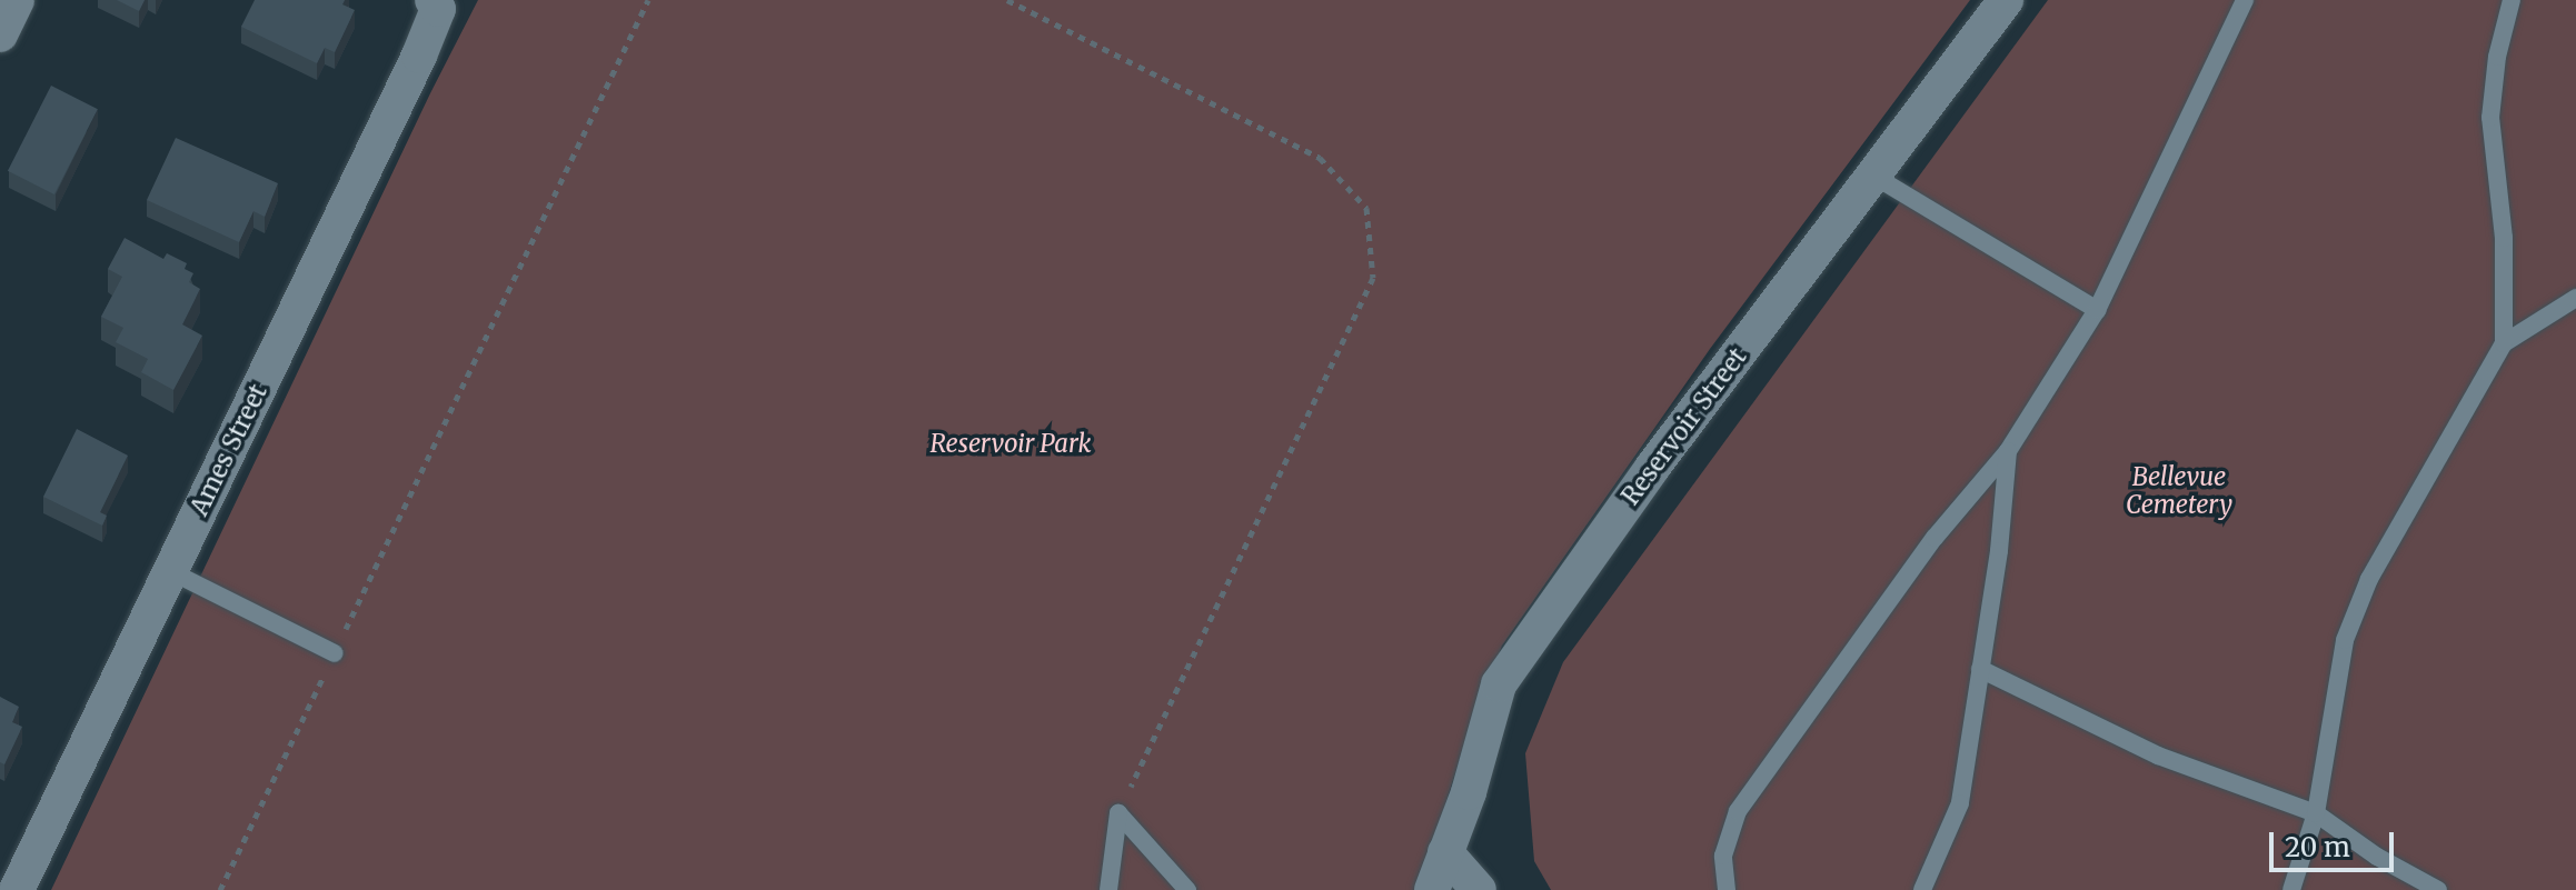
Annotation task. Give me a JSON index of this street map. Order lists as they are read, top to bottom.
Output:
{
  "streets": {
    "street": ["Reservoir Street", "Ames Street"]
  },
  "parks": ["Reservoir Park", "Bellevue Cemetery"],
  "scale_bar": "20 m"
}
